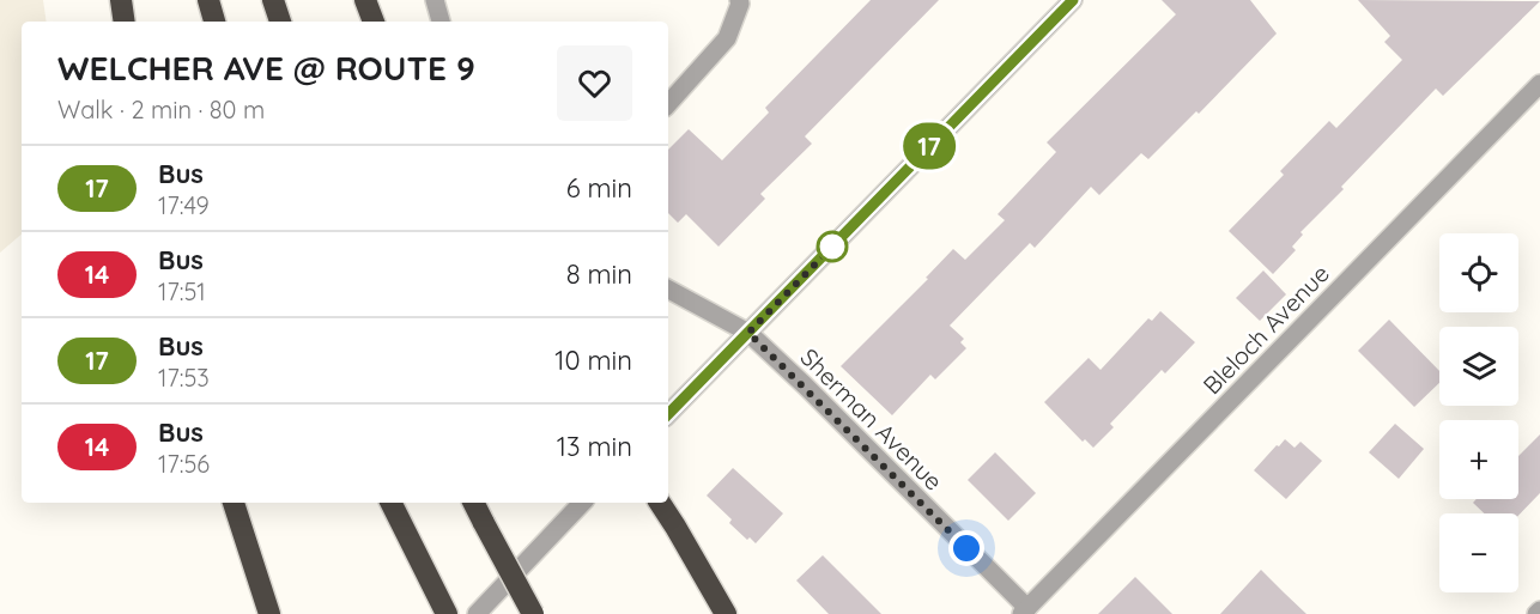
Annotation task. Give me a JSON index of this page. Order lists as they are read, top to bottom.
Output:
{
  "streets": {
    "street": ["Bleloch Avenue", "Sherman Avenue"]
  },
  "crossings": [
    ["Bleloch Avenue", "Sherman Avenue"]
  ],
  "lines": ["bus line 17"],
  "page": {
    "on_map": "17",
    "heading": ["WELCHER AVE @ ROUTE 9", "Walk · 2 min · 80 m"],
    "list": [
      {
        "mark": "17",
        "name": "Bus",
        "note": "17:49",
        "value": "6 min"
      },
      {
        "mark": "14",
        "name": "Bus",
        "note": "17:51",
        "value": "8 min"
      },
      {
        "mark": "17",
        "name": "Bus",
        "note": "17:53",
        "value": "10 min"
      },
      {
        "mark": "14",
        "name": "Bus",
        "note": "17:56",
        "value": "13 min"
      }
    ],
    "map_buttons": ["+", "−"]
  }
}
